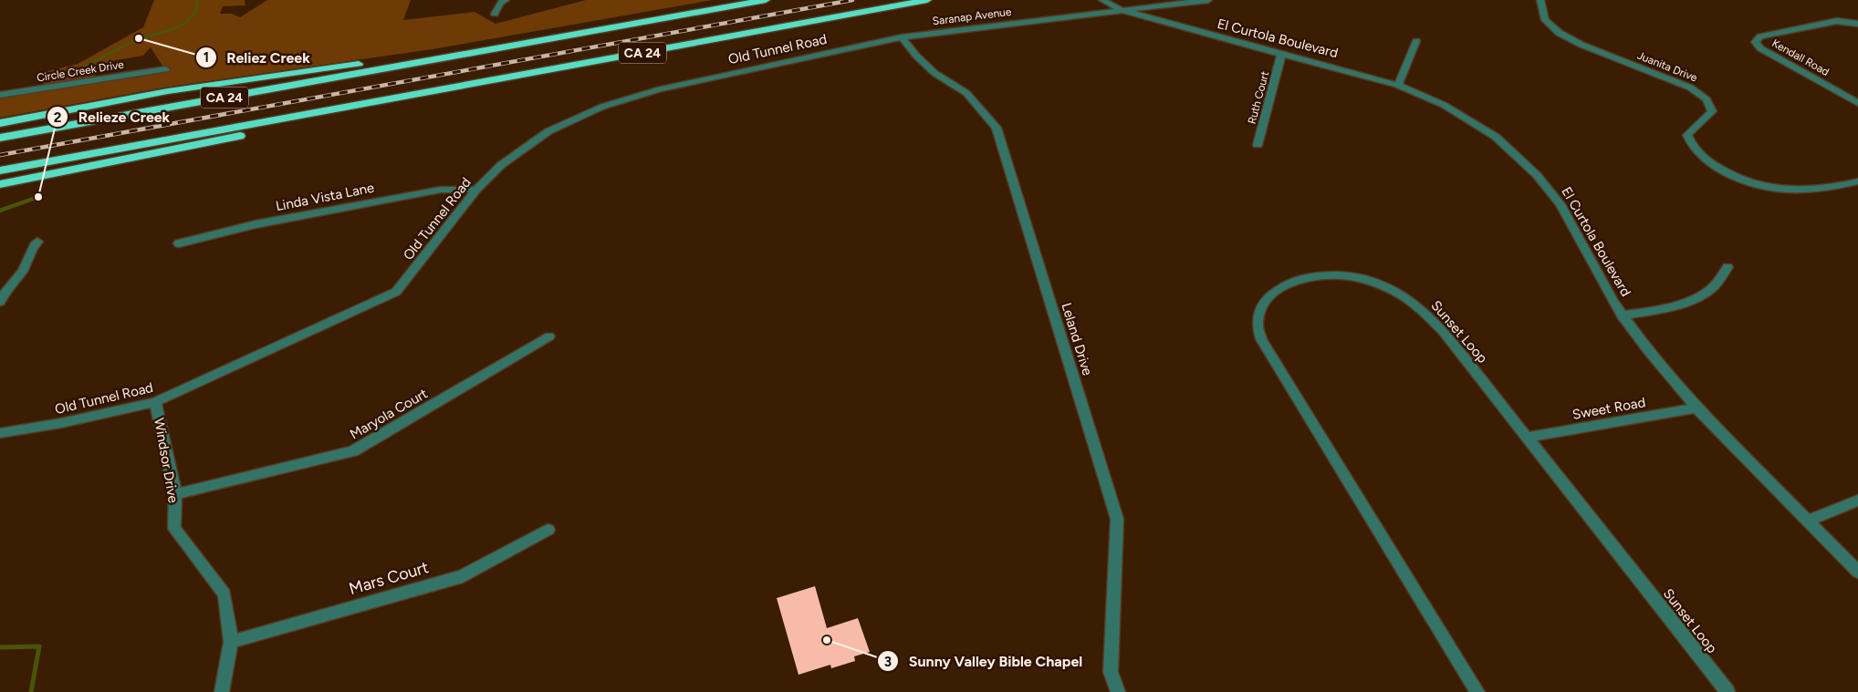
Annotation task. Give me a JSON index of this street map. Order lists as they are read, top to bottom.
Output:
{
  "streets": {
    "highway": ["CA 24"],
    "street": [
      "Saranap Avenue",
      "El Curtola Boulevard",
      "Old Tunnel Road",
      "Kendall Road",
      "Juanita Drive",
      "Circle Creek Drive",
      "Ruth Court",
      "Linda Vista Lane",
      "Sunset Loop",
      "Leland Drive",
      "Sweet Road",
      "Maryola Court",
      "Windsor Drive",
      "Mars Court"
    ]
  },
  "crossings": [
    ["Saranap Avenue", "El Curtola Boulevard"],
    ["Saranap Avenue", "Old Tunnel Road"],
    ["Saranap Avenue", "Leland Drive"],
    ["El Curtola Boulevard", "Ruth Court"],
    ["El Curtola Boulevard", "Sweet Road"],
    ["Old Tunnel Road", "Linda Vista Lane"],
    ["Old Tunnel Road", "Leland Drive"],
    ["Old Tunnel Road", "Windsor Drive"],
    ["Sunset Loop", "Sweet Road"],
    ["Maryola Court", "Windsor Drive"],
    ["Windsor Drive", "Mars Court"]
  ],
  "places": ["Reliez Creek", "Relieze Creek", "Sunny Valley Bible Chapel"]
}
